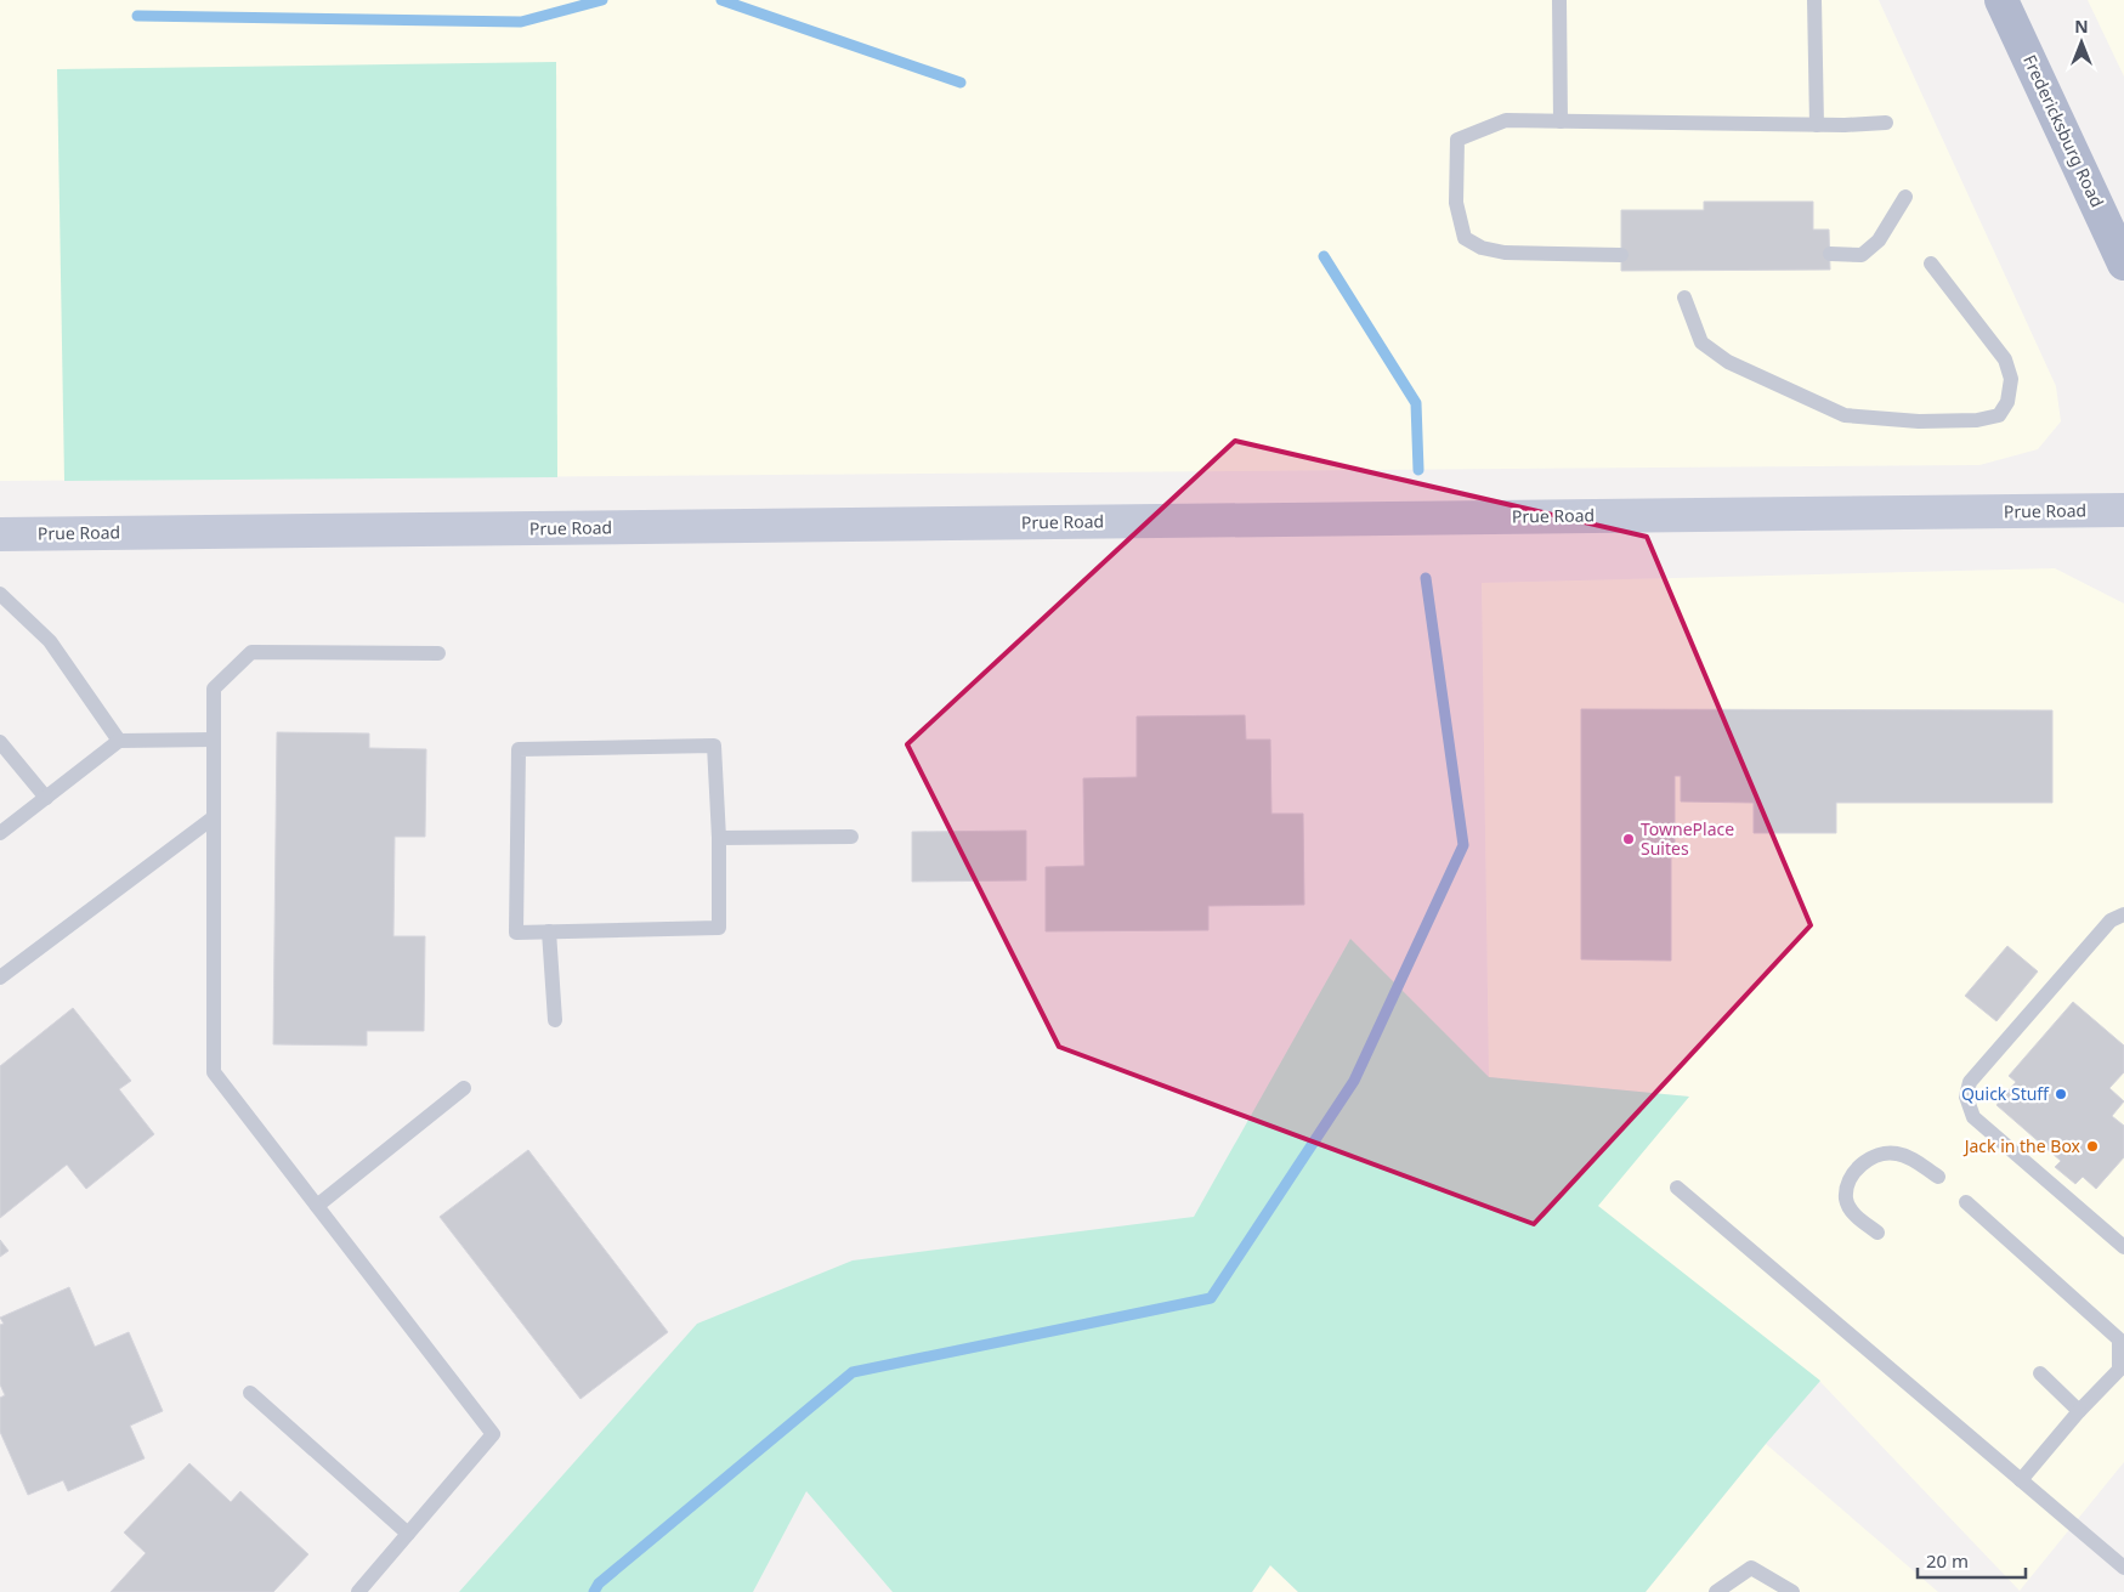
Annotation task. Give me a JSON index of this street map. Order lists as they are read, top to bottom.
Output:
{
  "streets": {
    "main road": ["Fredericksburg Road"],
    "street": ["Prue Road"]
  },
  "places": ["TownePlace Suites", "Quick Stuff", "Jack in the Box"],
  "scale_bar": "20 m",
  "north": "top"
}
